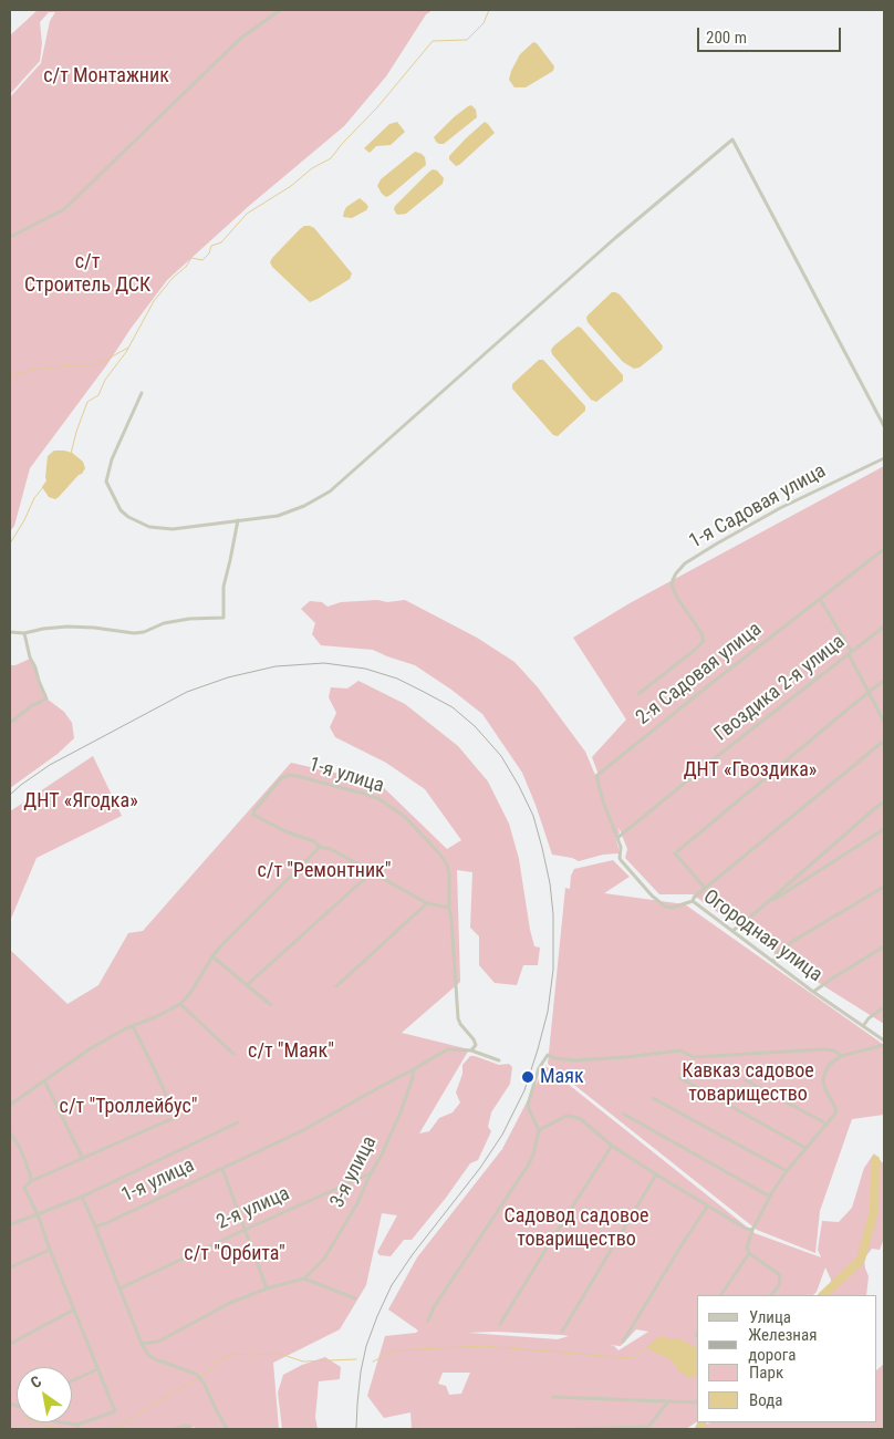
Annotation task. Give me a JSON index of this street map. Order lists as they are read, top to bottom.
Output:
{
  "streets": {
    "street": [
      "1-я Садовая улица",
      "2-я Садовая улица",
      "Гвоздика 2-я улица",
      "1-я улица",
      "Огородная улица",
      "3-я улица",
      "2-я улица"
    ]
  },
  "crossings": [
    ["2-я Садовая улица", "Огородная улица"],
    ["Гвоздика 2-я улица", "Огородная улица"],
    ["1-я улица", "3-я улица"],
    ["3-я улица", "2-я улица"]
  ],
  "parks": [
    "с/т Монтажник",
    "с/т Строитель ДСК",
    "ДНТ «Гвоздика»",
    "ДНТ «Ягодка»",
    "с/т \"Ремонтник\"",
    "с/т \"Маяк\"",
    "Кавказ садовое товарищество",
    "с/т \"Троллейбус\"",
    "Садовод садовое товарищество",
    "с/т \"Орбита\""
  ],
  "places": ["Маяк"],
  "legend": [
    "Улица",
    "Железная дорога",
    "Парк",
    "Вода"
  ],
  "scale_bar": "200 m",
  "north": "top left"
}
